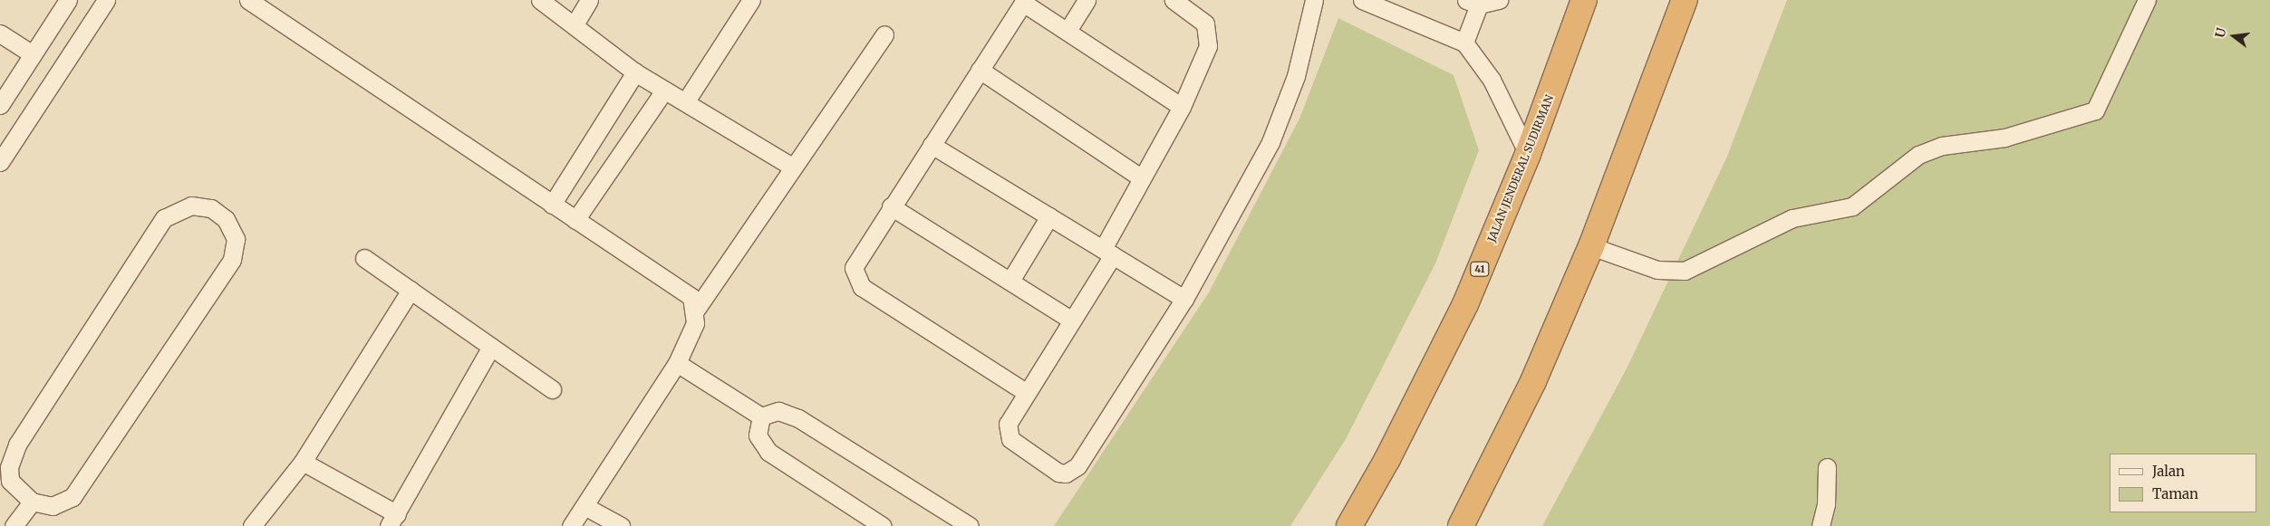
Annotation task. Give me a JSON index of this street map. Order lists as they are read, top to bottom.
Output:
{
  "streets": {
    "highway": ["JALAN JENDERAL SUDIRMAN", "41"]
  },
  "legend": ["Jalan", "Taman"],
  "north": "left"
}
